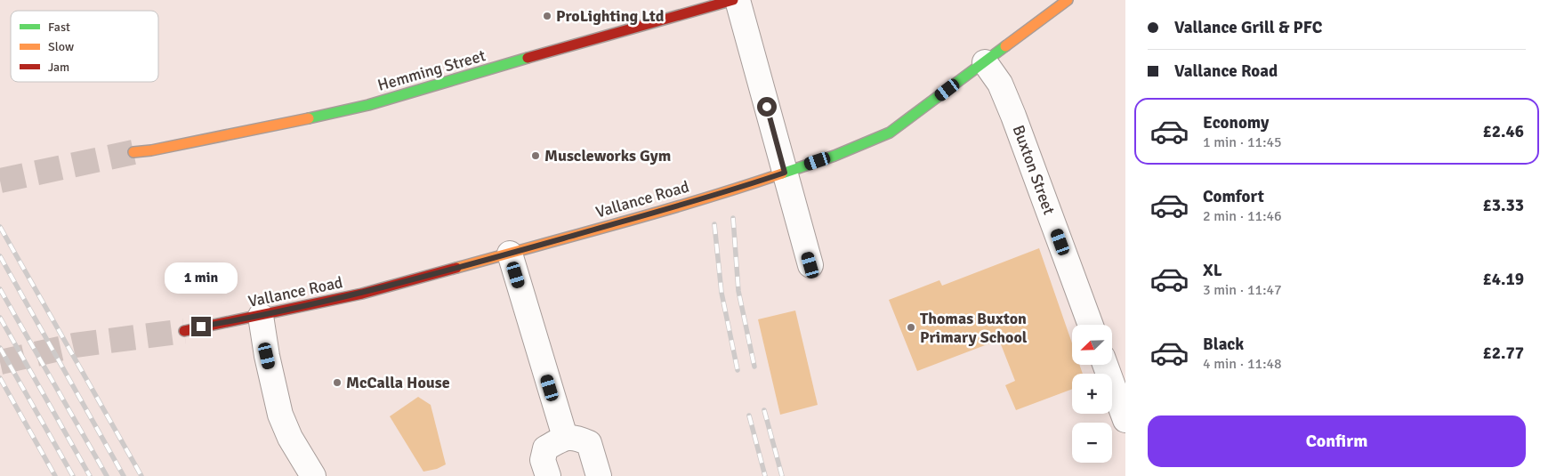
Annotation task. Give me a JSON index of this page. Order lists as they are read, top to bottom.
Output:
{
  "streets": {
    "main road": ["Hemming Street", "Vallance Road"],
    "street": ["Buxton Street"]
  },
  "crossings": [
    ["Buxton Street", "Vallance Road"]
  ],
  "places": [
    "ProLighting Ltd",
    "Muscleworks Gym",
    "Thomas Buxton Primary School",
    "McCalla House"
  ],
  "legend": ["Fast", "Slow", "Jam"],
  "north": "bottom left",
  "page": {
    "banner": ["Vallance Grill & PFC", "Vallance Road"],
    "list": [
      {
        "name": "Economy",
        "note": "1 min · 11:45",
        "value": "£2.46"
      },
      {
        "name": "Comfort",
        "note": "2 min · 11:46",
        "value": "£3.33"
      },
      {
        "name": "XL",
        "note": "3 min · 11:47",
        "value": "£4.19"
      },
      {
        "name": "Black",
        "note": "4 min · 11:48",
        "value": "£2.77"
      }
    ],
    "bubble": "1 min",
    "map_buttons": ["+", "−"],
    "buttons": "Confirm"
  }
}
